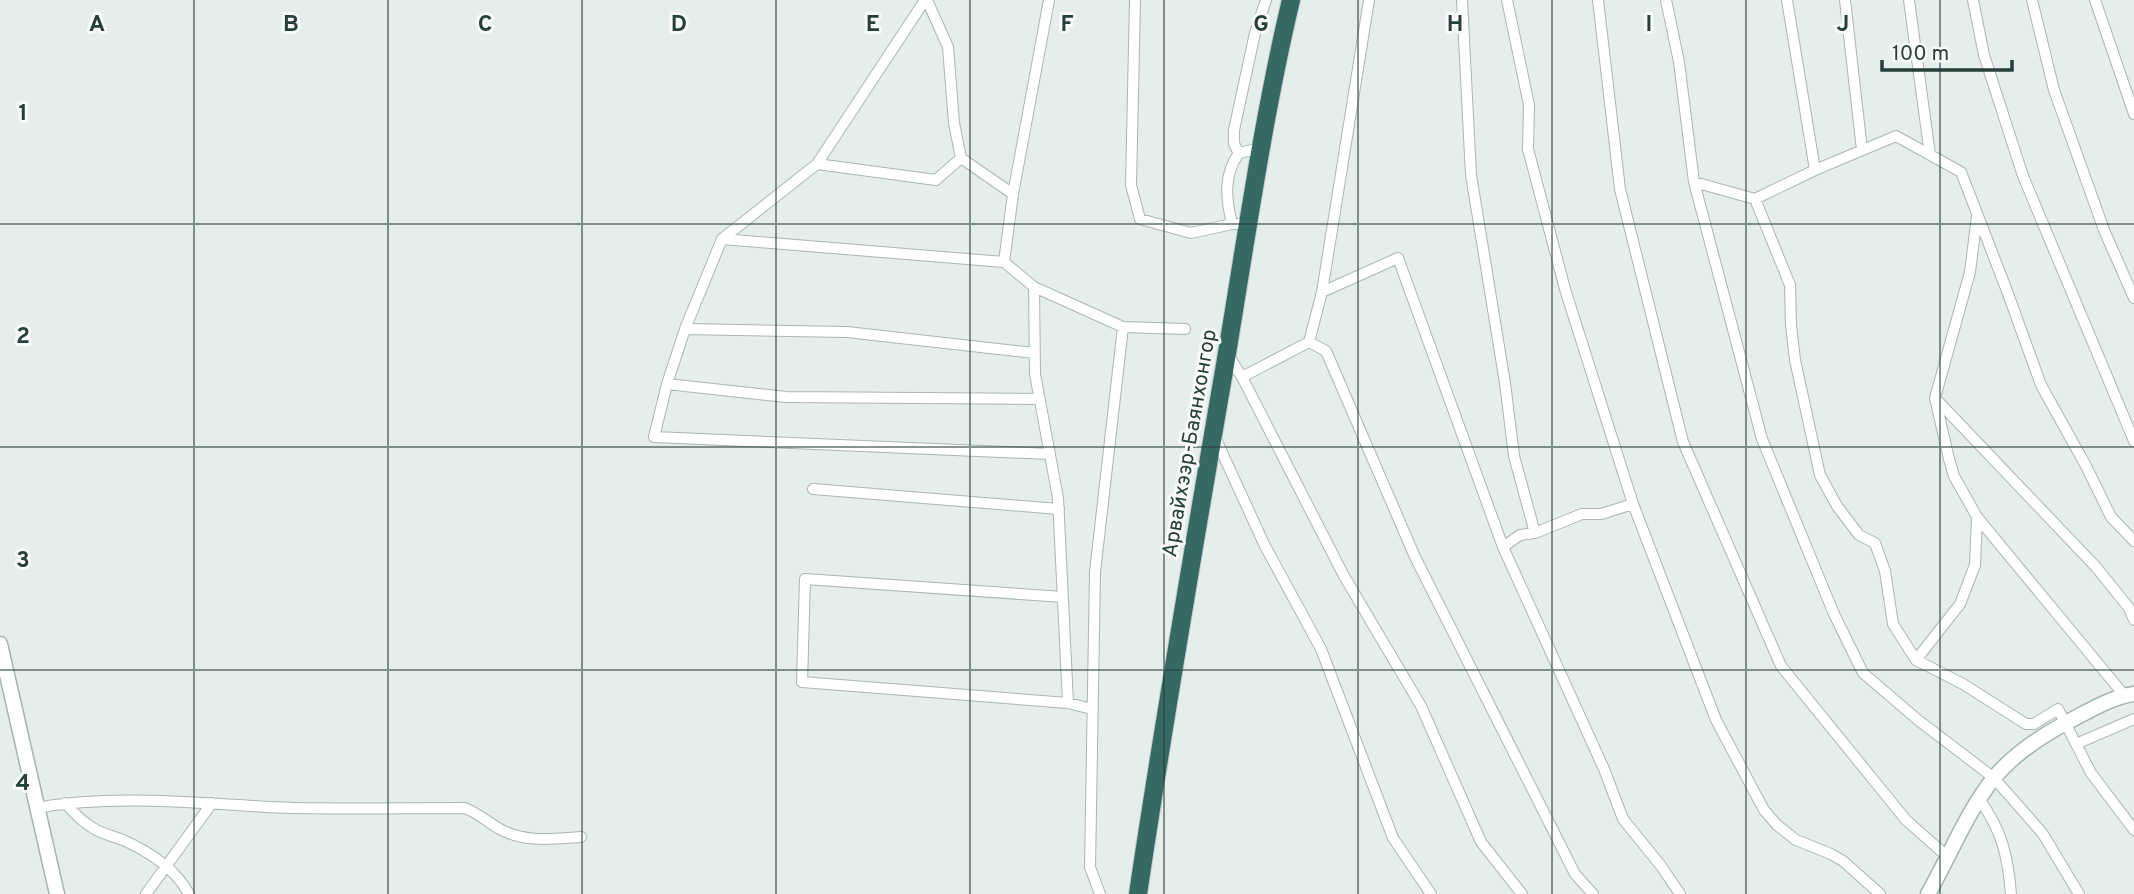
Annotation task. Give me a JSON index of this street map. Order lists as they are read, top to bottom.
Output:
{
  "streets": {
    "highway": ["Арвайхээр-Баянхонгор"]
  },
  "scale_bar": "100 m",
  "grid": {
    "columns": [
      "A",
      "B",
      "C",
      "D",
      "E",
      "F",
      "G",
      "H",
      "I",
      "J"
    ],
    "rows": [
      "1",
      "2",
      "3",
      "4"
    ]
  }
}
